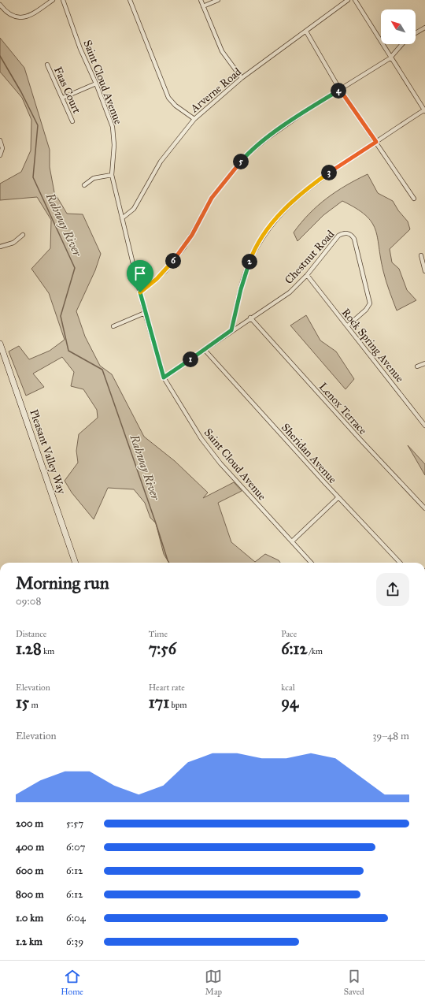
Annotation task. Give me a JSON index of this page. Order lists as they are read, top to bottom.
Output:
{
  "streets": {
    "main road": ["Pleasant Valley Way"],
    "street": [
      "Saint Cloud Avenue",
      "Faas Court",
      "Arverne Road",
      "Chestnut Road",
      "Rock Spring Avenue",
      "Lenox Terrace",
      "Sheridan Avenue"
    ]
  },
  "crossings": [
    ["Saint Cloud Avenue", "Arverne Road"],
    ["Saint Cloud Avenue", "Chestnut Road"],
    ["Chestnut Road", "Rock Spring Avenue"],
    ["Chestnut Road", "Lenox Terrace"],
    ["Chestnut Road", "Sheridan Avenue"]
  ],
  "water": ["Rahway River"],
  "north": "top left",
  "page": {
    "pins": [
      "4",
      "5",
      "3",
      "6",
      "2",
      "1"
    ],
    "heading": ["Morning run", "09:08"],
    "stats": [
      ["Distance", "1.28 km"],
      ["Time", "7:56"],
      ["Pace", "6:12 /km"],
      ["Elevation", "15 m"],
      ["Heart rate", "171 bpm"],
      ["kcal", "94"]
    ],
    "chart": ["Elevation", "39–48 m"],
    "list": [
      {
        "name": "200 m",
        "note": "5:57"
      },
      {
        "name": "400 m",
        "note": "6:07"
      },
      {
        "name": "600 m",
        "note": "6:12"
      },
      {
        "name": "800 m",
        "note": "6:12"
      },
      {
        "name": "1.0 km",
        "note": "6:04"
      },
      {
        "name": "1.2 km",
        "note": "6:39"
      }
    ],
    "tabs": ["Home", "Map", "Saved"]
  }
}
